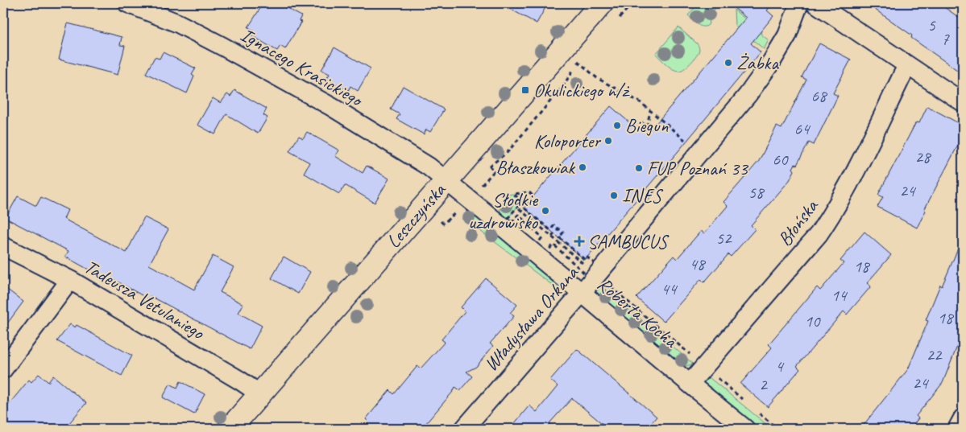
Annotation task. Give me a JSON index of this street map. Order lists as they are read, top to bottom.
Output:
{
  "streets": {
    "street": [
      "Ignacego Krasickiego",
      "Leszczyńska",
      "Błońska",
      "Tadeusza Vetulaniego",
      "Roberta Kocha",
      "Władysława Orkana"
    ]
  },
  "crossings": [
    ["Ignacego Krasickiego", "Leszczyńska"],
    ["Ignacego Krasickiego", "Roberta Kocha"],
    ["Leszczyńska", "Tadeusza Vetulaniego"],
    ["Leszczyńska", "Roberta Kocha"],
    ["Błońska", "Roberta Kocha"],
    ["Roberta Kocha", "Władysława Orkana"]
  ],
  "places": {
    "other": [
      "Żabka",
      "Biegun",
      "Koloporter",
      "Błaszkowiak",
      "FUP Poznań 33",
      "INES",
      "Słodkie uzdrowisko"
    ],
    "transit": ["Okulickiego n/ż"],
    "health": ["SAMBUCUS"]
  },
  "house_numbers": [
    "5",
    "7",
    "68",
    "64",
    "28",
    "60",
    "24",
    "58",
    "52",
    "48",
    "18",
    "44",
    "14",
    "18",
    "10",
    "22",
    "4",
    "24",
    "2"
  ]
}
